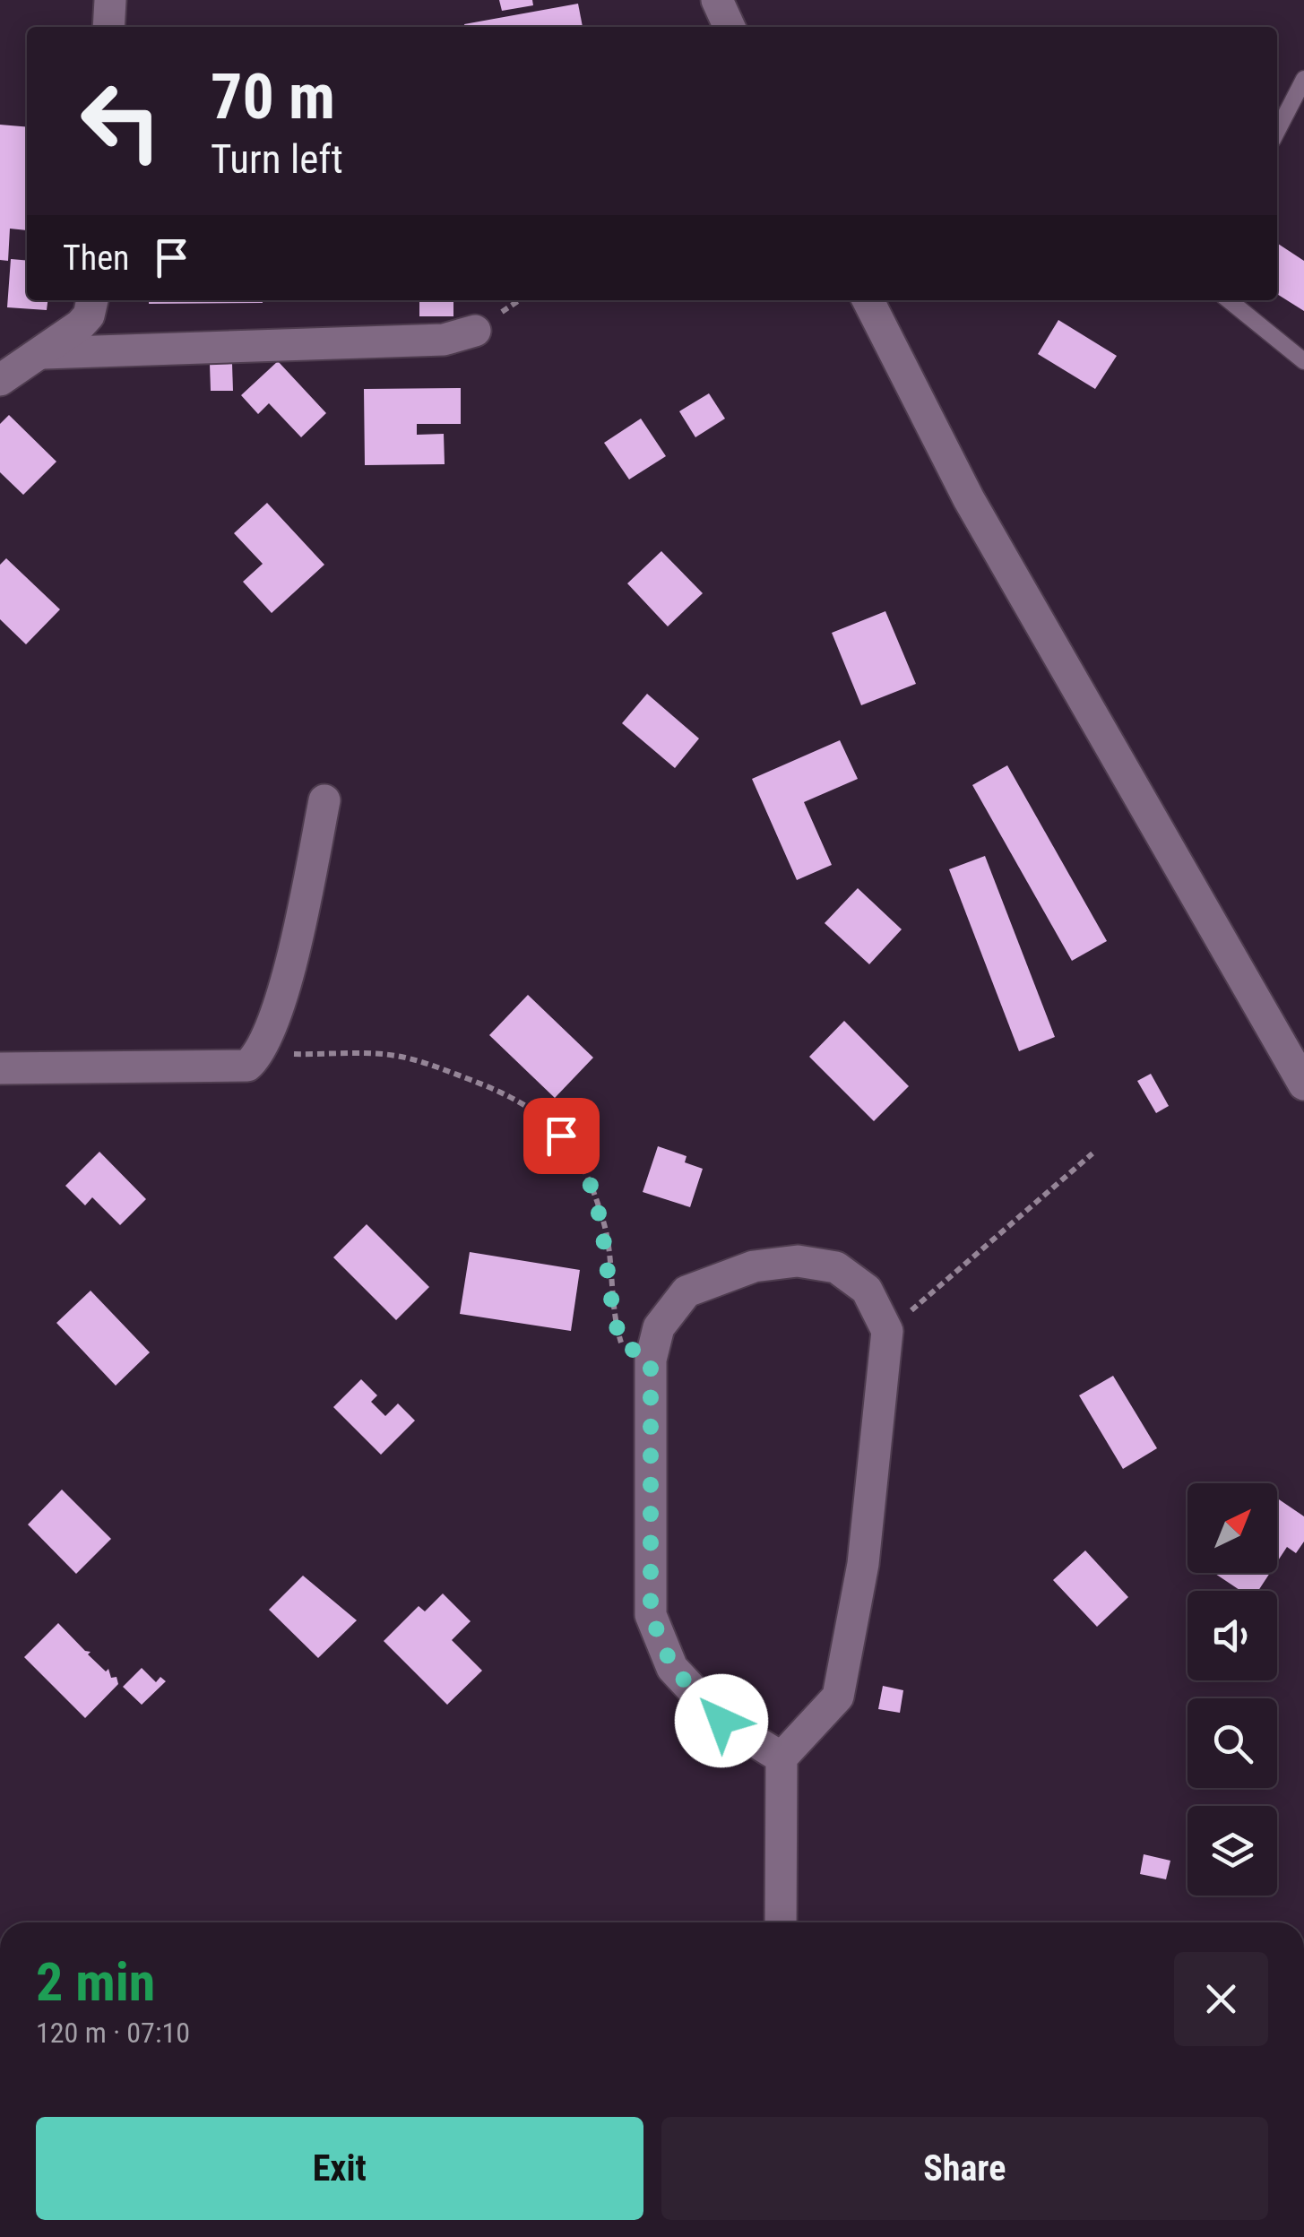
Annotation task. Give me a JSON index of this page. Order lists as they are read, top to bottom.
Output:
{
  "north": "top right",
  "page": {
    "turn": ["70 m", "Turn left"],
    "then": "Then",
    "heading": ["2 min", "120 m · 07:10"],
    "buttons": ["Exit", "Share"]
  }
}
